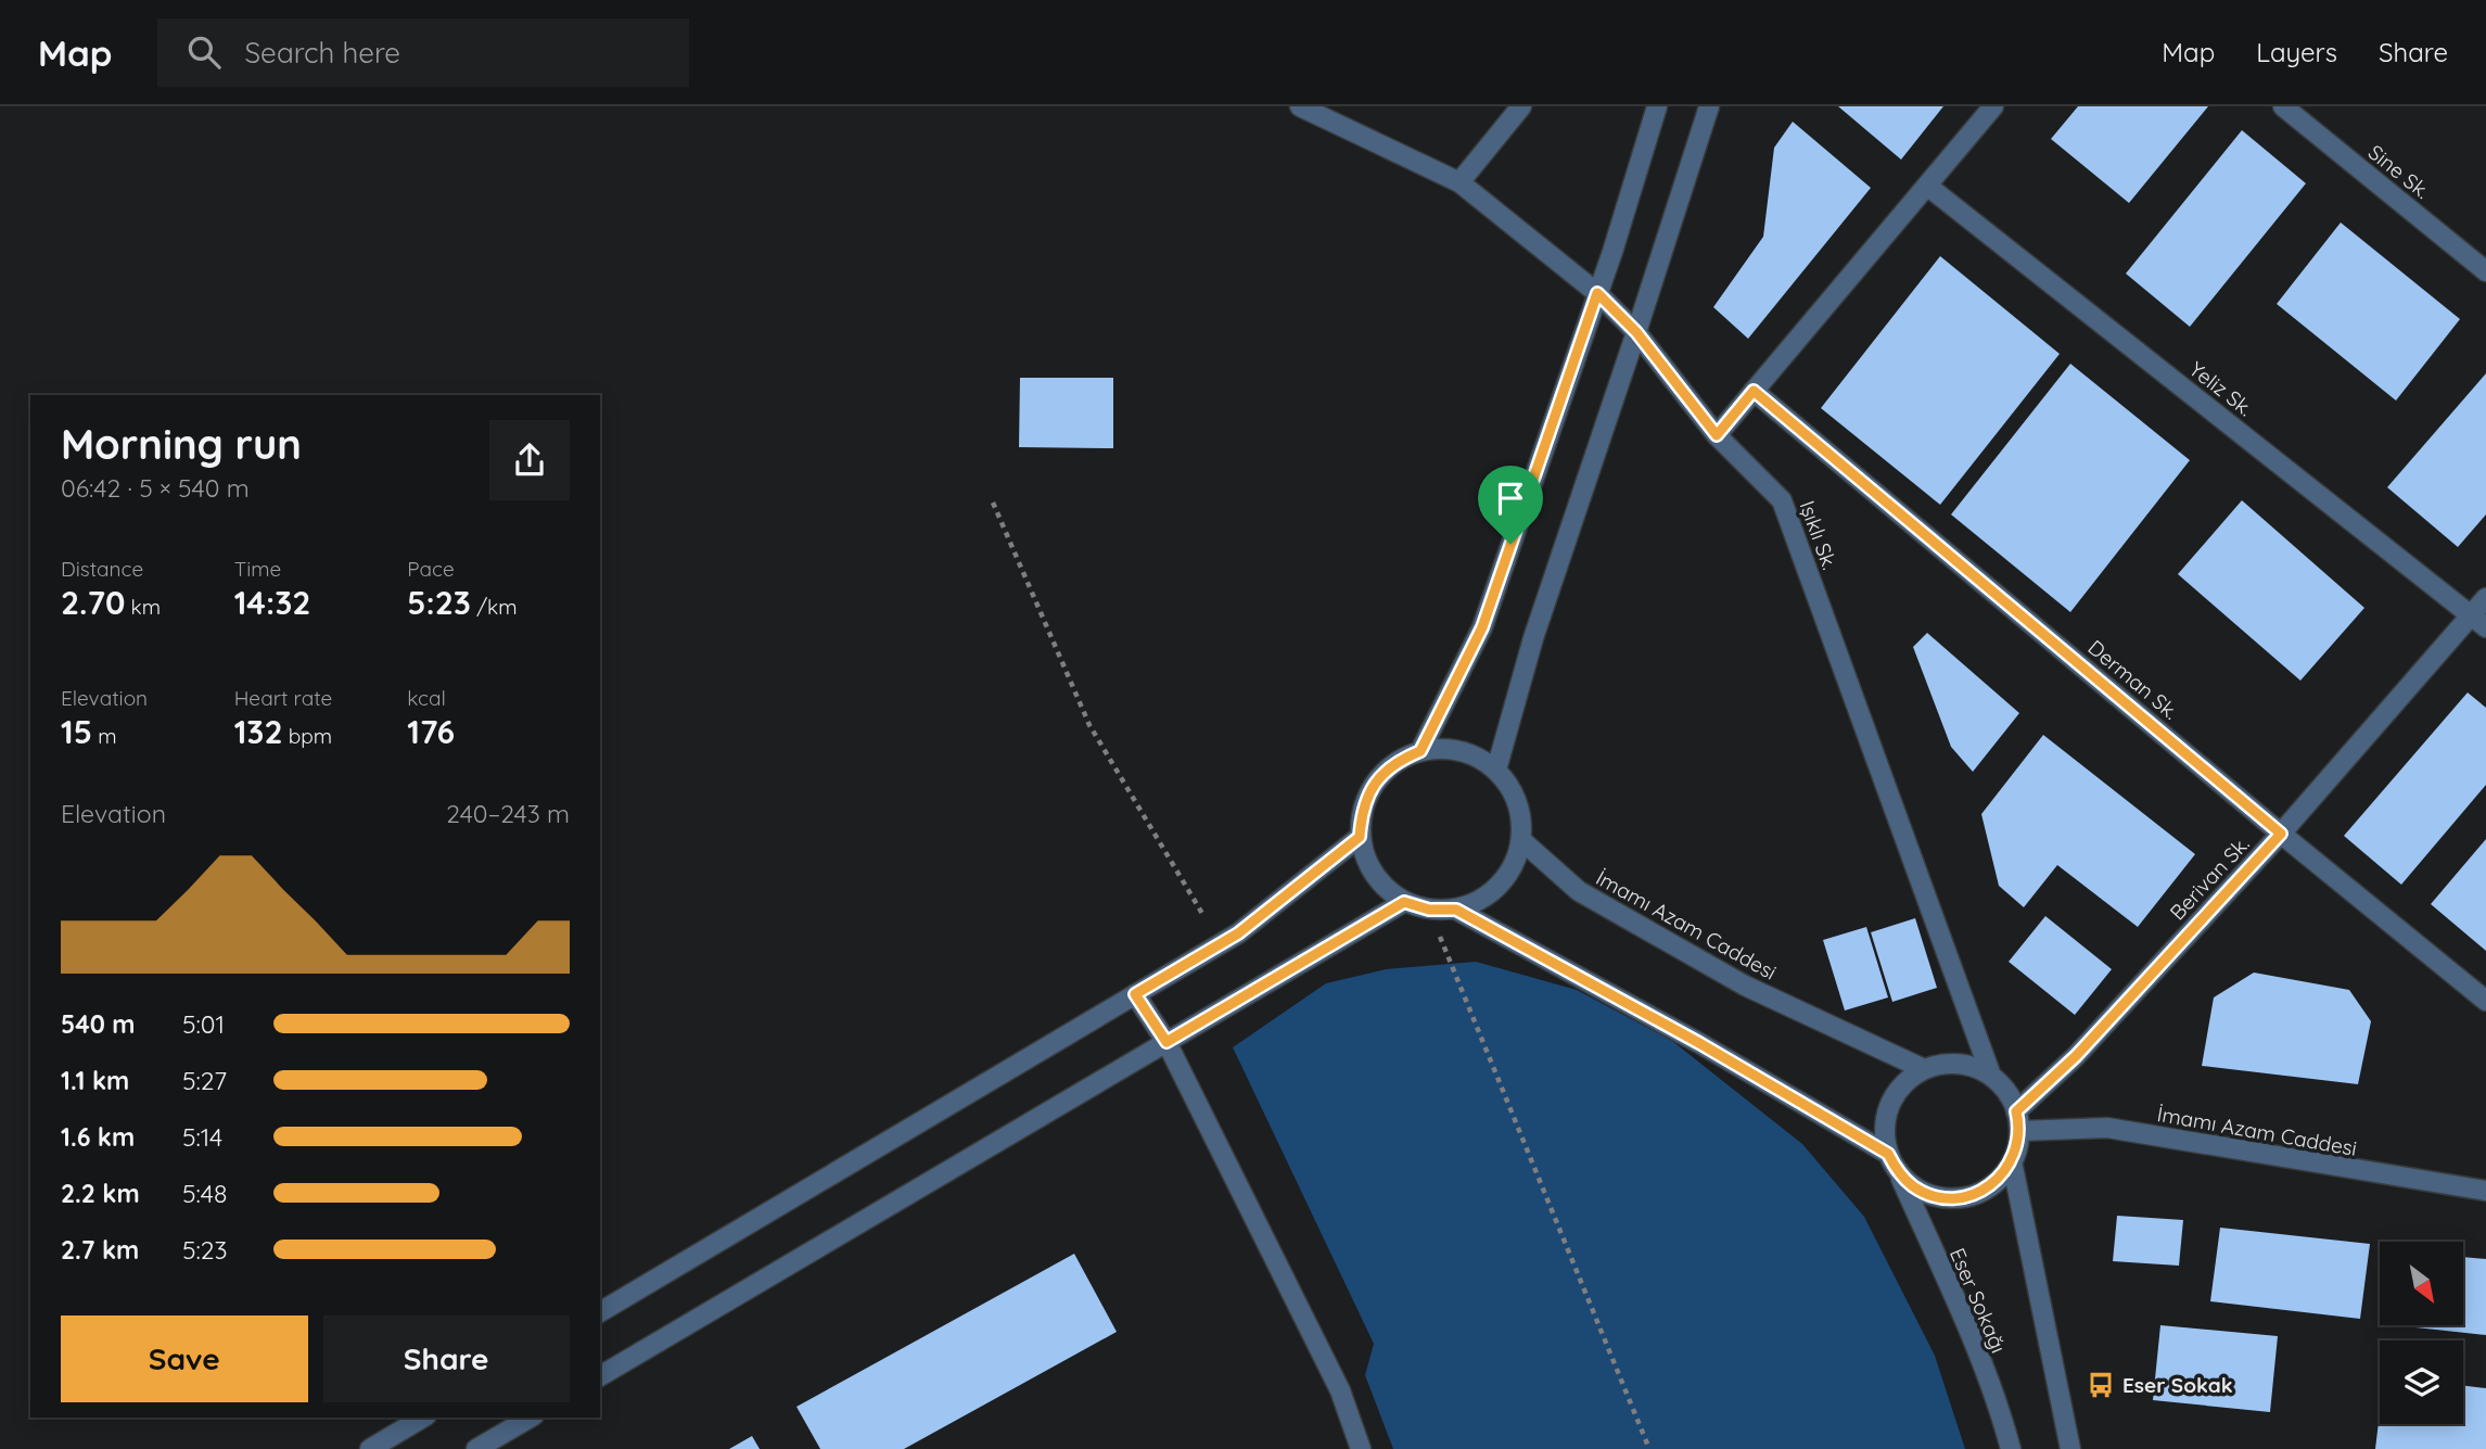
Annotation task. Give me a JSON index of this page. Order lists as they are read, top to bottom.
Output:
{
  "streets": {
    "street": [
      "Sine Sk.",
      "Yeliz Sk.",
      "Işıklı Sk.",
      "Derman Sk.",
      "Berivan Sk.",
      "İmamı Azam Caddesi",
      "Eser Sokağı"
    ]
  },
  "crossings": [
    ["Yeliz Sk.", "Berivan Sk."],
    ["Işıklı Sk.", "Berivan Sk."],
    ["Işıklı Sk.", "İmamı Azam Caddesi"],
    ["Işıklı Sk.", "Eser Sokağı"],
    ["Derman Sk.", "Berivan Sk."],
    ["Berivan Sk.", "İmamı Azam Caddesi"],
    ["Berivan Sk.", "Eser Sokağı"],
    ["İmamı Azam Caddesi", "Eser Sokağı"]
  ],
  "places": {
    "bus stop": ["Eser Sokak"]
  },
  "north": "bottom right",
  "page": {
    "header": "Map",
    "search": "Search here",
    "nav": ["Map", "Layers", "Share"],
    "heading": ["Morning run", "06:42 · 5 × 540 m"],
    "stats": [
      ["Distance", "2.70 km"],
      ["Time", "14:32"],
      ["Pace", "5:23 /km"],
      ["Elevation", "15 m"],
      ["Heart rate", "132 bpm"],
      ["kcal", "176"]
    ],
    "chart": ["Elevation", "240–243 m"],
    "list": [
      {
        "name": "540 m",
        "note": "5:01"
      },
      {
        "name": "1.1 km",
        "note": "5:27"
      },
      {
        "name": "1.6 km",
        "note": "5:14"
      },
      {
        "name": "2.2 km",
        "note": "5:48"
      },
      {
        "name": "2.7 km",
        "note": "5:23"
      }
    ],
    "buttons": ["Save", "Share"]
  }
}
